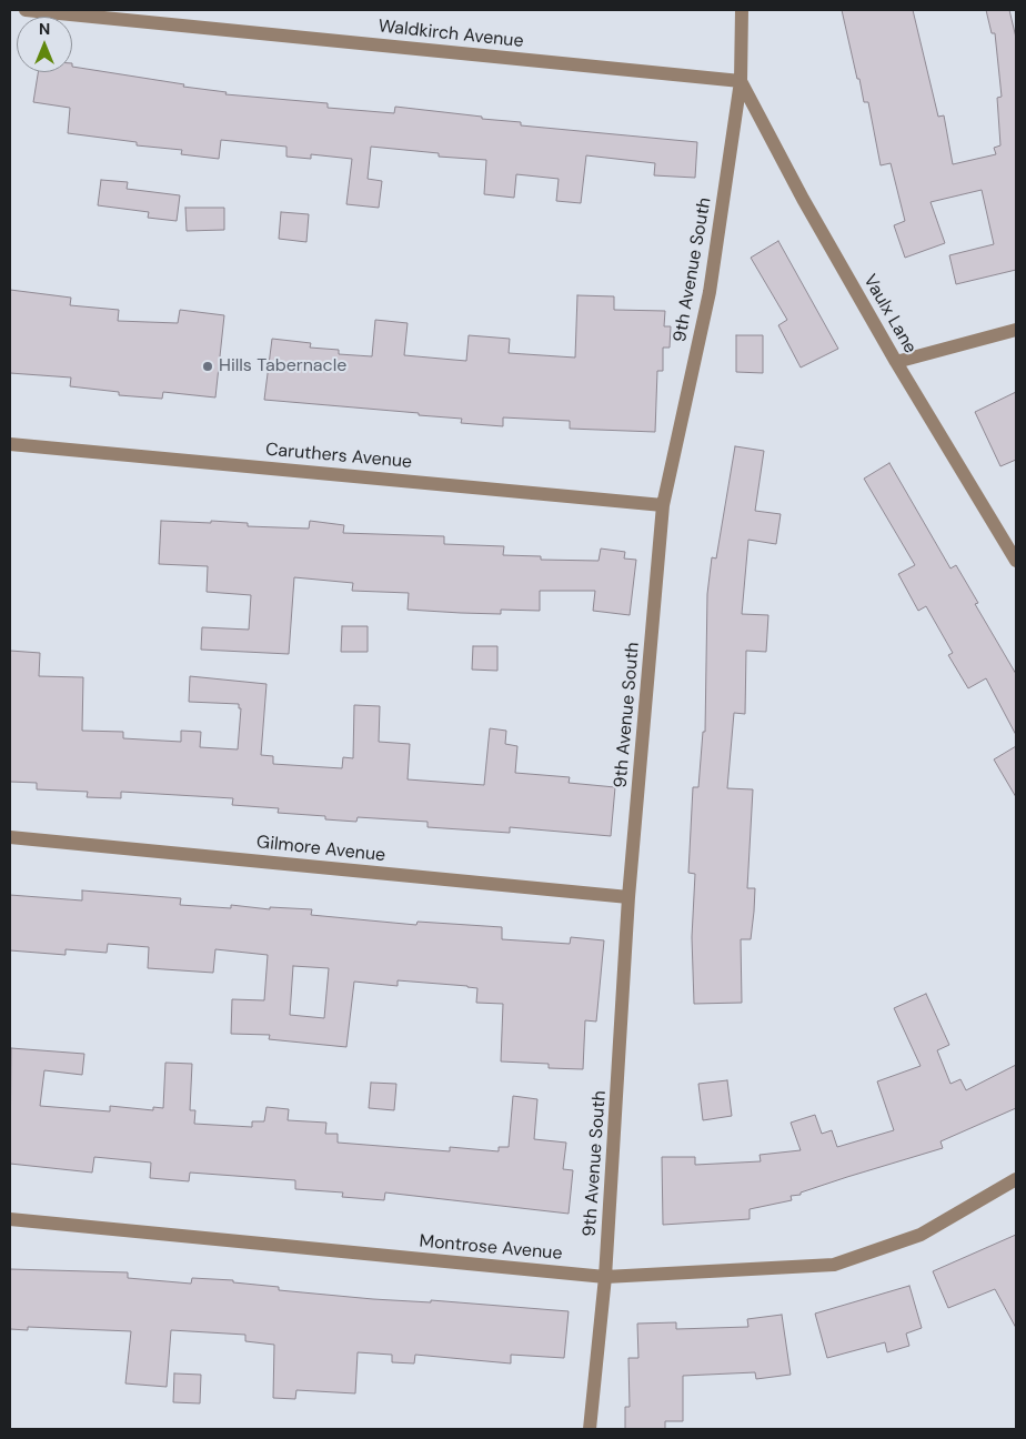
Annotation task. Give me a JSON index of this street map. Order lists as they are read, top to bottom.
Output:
{
  "streets": {
    "street": [
      "Waldkirch Avenue",
      "9th Avenue South",
      "Vaulx Lane",
      "Caruthers Avenue",
      "Gilmore Avenue",
      "Montrose Avenue"
    ]
  },
  "crossings": [
    ["Waldkirch Avenue", "9th Avenue South"],
    ["Waldkirch Avenue", "Vaulx Lane"],
    ["9th Avenue South", "Vaulx Lane"],
    ["9th Avenue South", "Caruthers Avenue"],
    ["9th Avenue South", "Gilmore Avenue"],
    ["9th Avenue South", "Montrose Avenue"]
  ],
  "places": ["Hills Tabernacle"],
  "north": "top"
}
